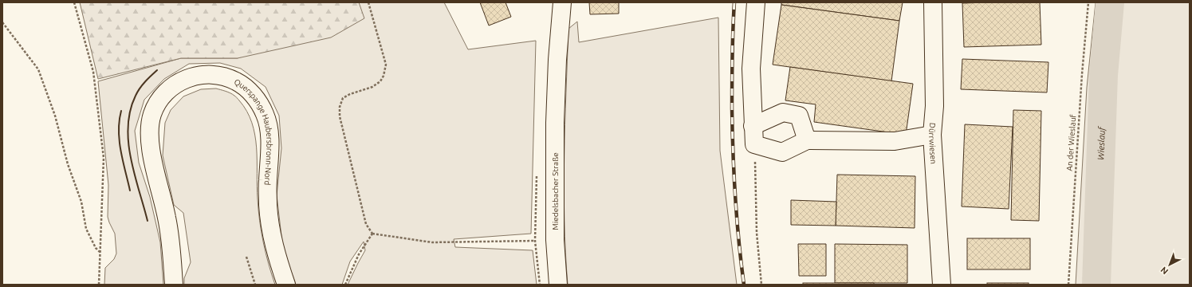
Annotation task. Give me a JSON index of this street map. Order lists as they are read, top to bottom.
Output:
{
  "streets": {
    "street": ["Querspange Haubersbronn-Nord", "Dürrwiesen", "Miedelsbacher Straße"],
    "path": ["An der Wieslauf"]
  },
  "water": ["Wieslauf"],
  "north": "bottom left"
}
